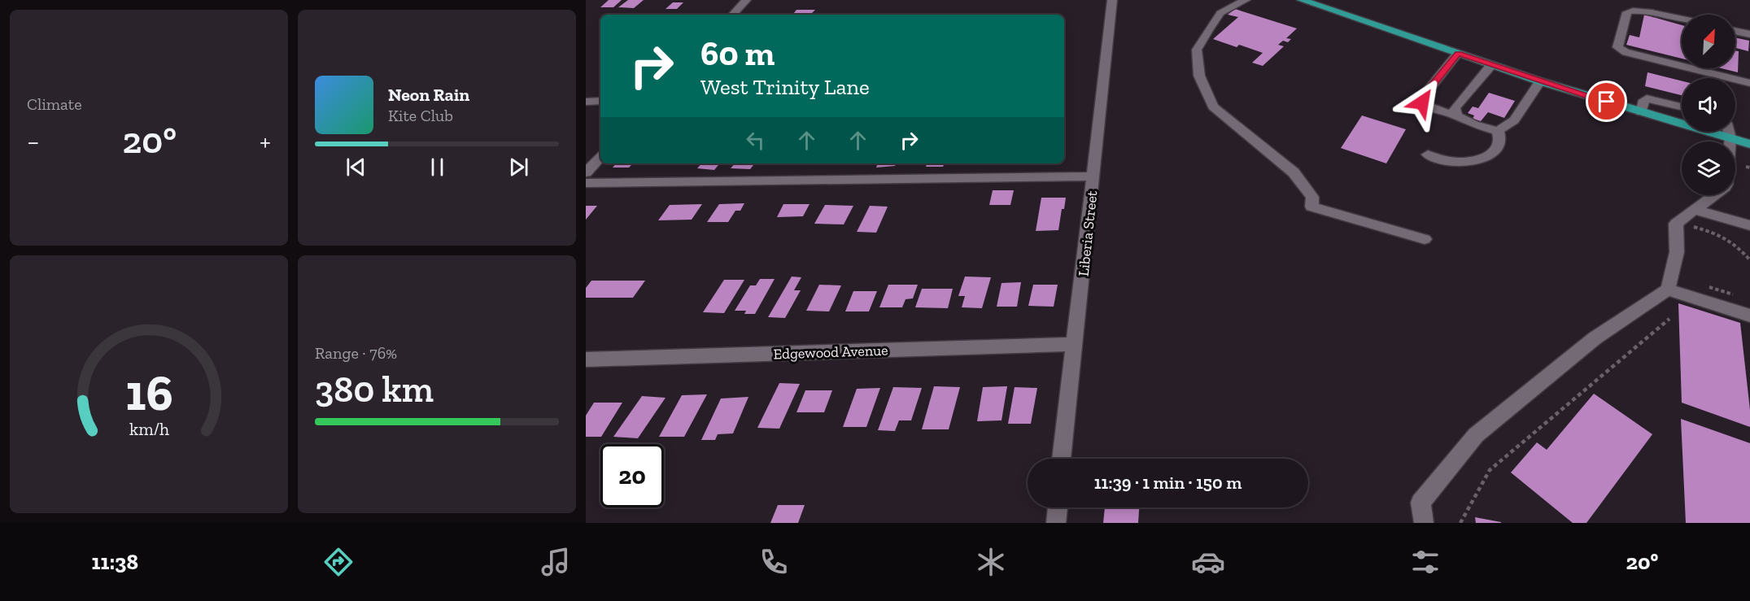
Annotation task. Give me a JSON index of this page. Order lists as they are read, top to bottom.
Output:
{
  "streets": {
    "street": ["Liberia Street", "Edgewood Avenue"]
  },
  "crossings": [
    ["Liberia Street", "Edgewood Avenue"]
  ],
  "north": "top right",
  "page": {
    "tile": [
      "Climate",
      ["Range · 76%", "380 km"]
    ],
    "turn": ["60 m", "West Trinity Lane"],
    "song": ["Neon Rain", "Kite Club"],
    "heat": ["−", "20°", "+"],
    "limit": "20",
    "trip": "11:39 · 1 min · 150 m",
    "tabs": ["11:38", "20°"],
    "gauge": ["16", "km/h"]
  }
}
